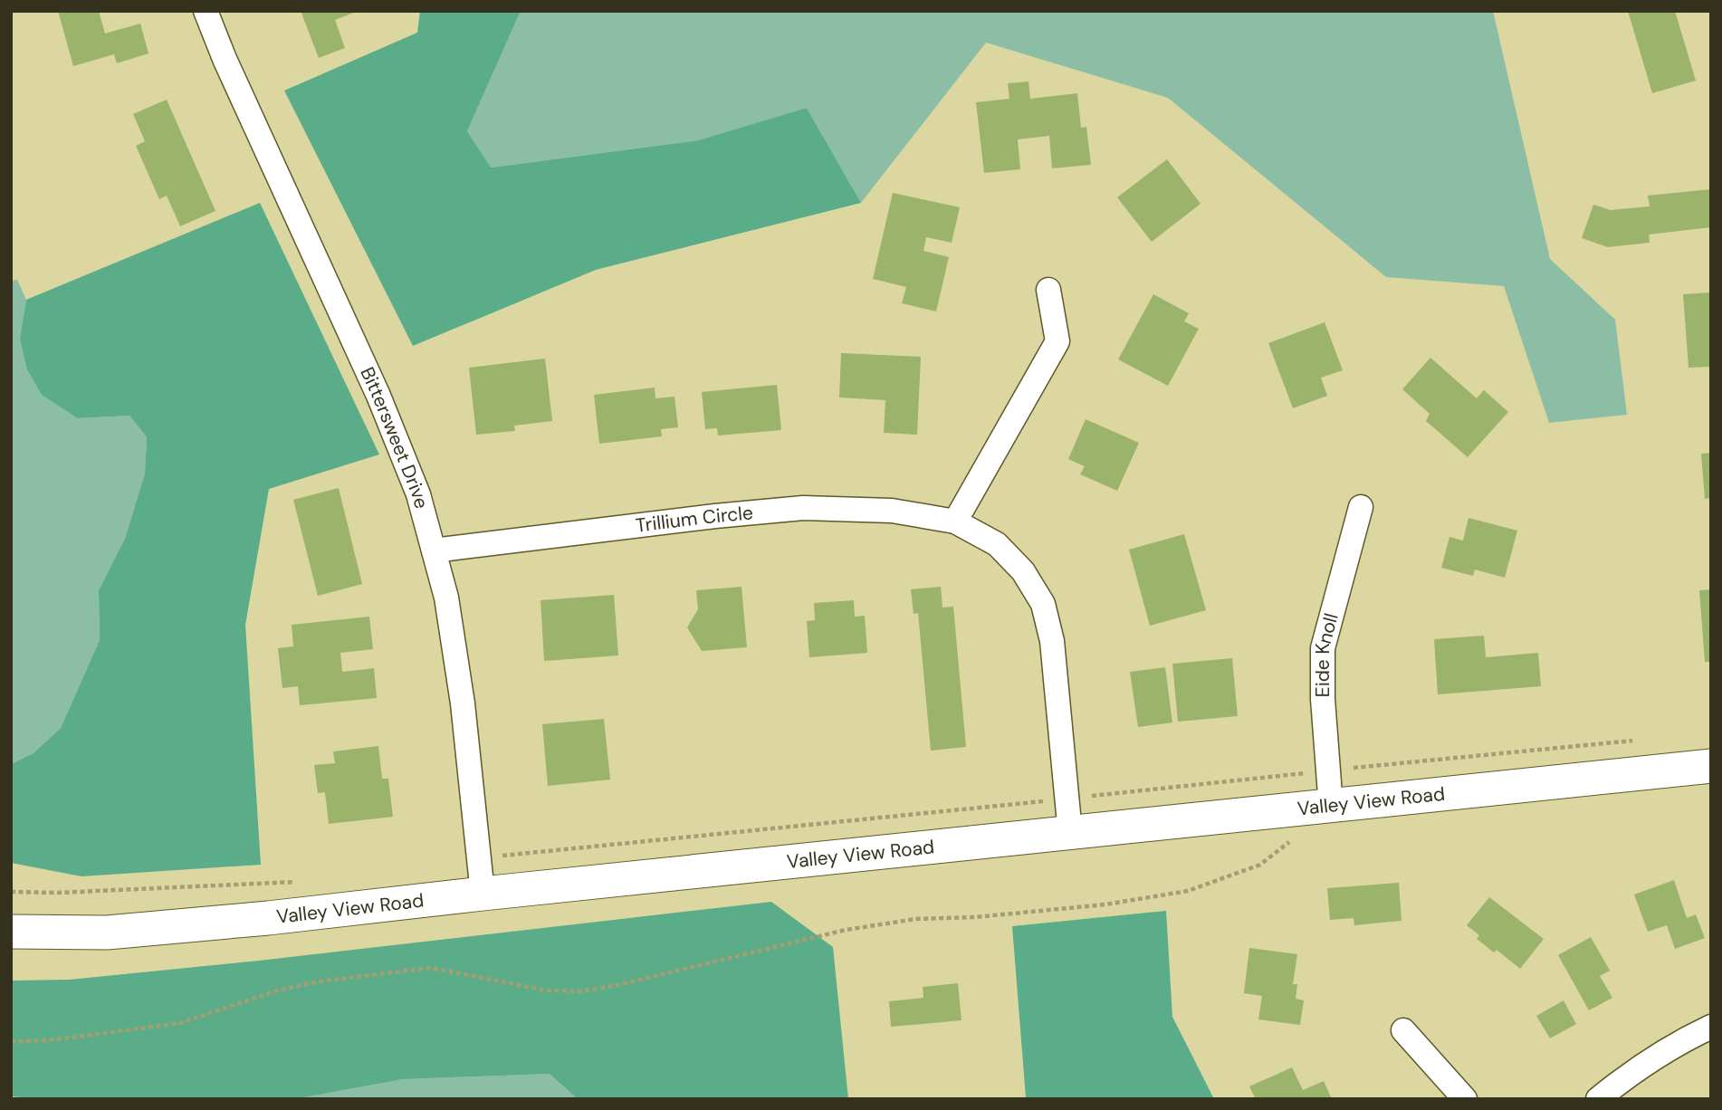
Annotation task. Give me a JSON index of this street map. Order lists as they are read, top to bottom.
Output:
{
  "streets": {
    "main road": ["Valley View Road"],
    "street": ["Bittersweet Drive", "Trillium Circle", "Eide Knoll"]
  },
  "crossings": [
    ["Bittersweet Drive", "Trillium Circle"],
    ["Bittersweet Drive", "Valley View Road"],
    ["Trillium Circle", "Valley View Road"],
    ["Eide Knoll", "Valley View Road"]
  ]
}
